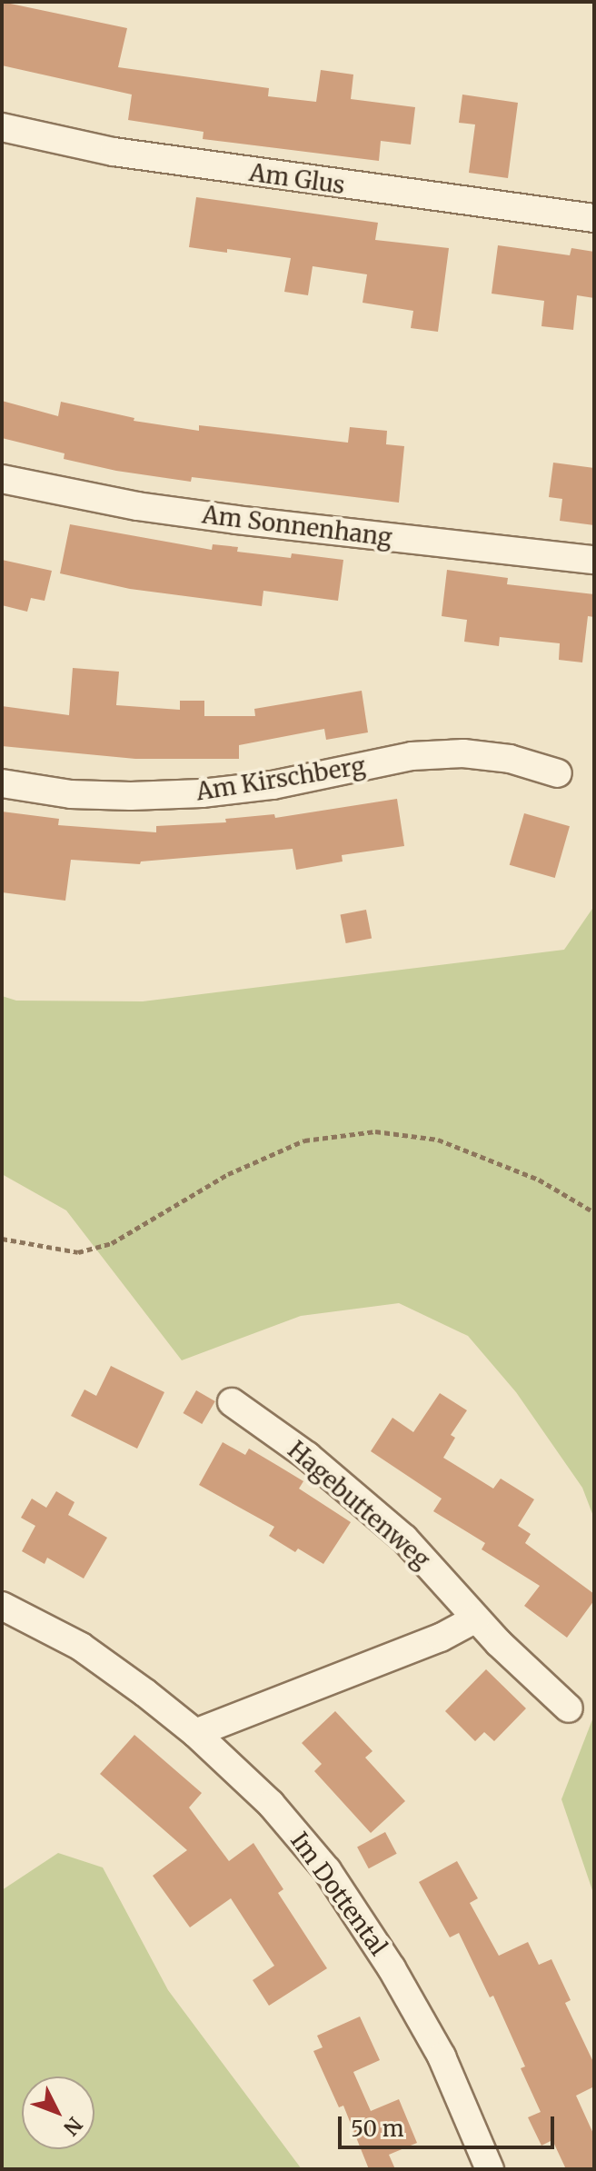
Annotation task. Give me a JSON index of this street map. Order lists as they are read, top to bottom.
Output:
{
  "streets": {
    "street": [
      "Am Glus",
      "Am Sonnenhang",
      "Am Kirschberg",
      "Hagebuttenweg",
      "Im Dottental"
    ]
  },
  "scale_bar": "50 m",
  "north": "bottom right"
}
